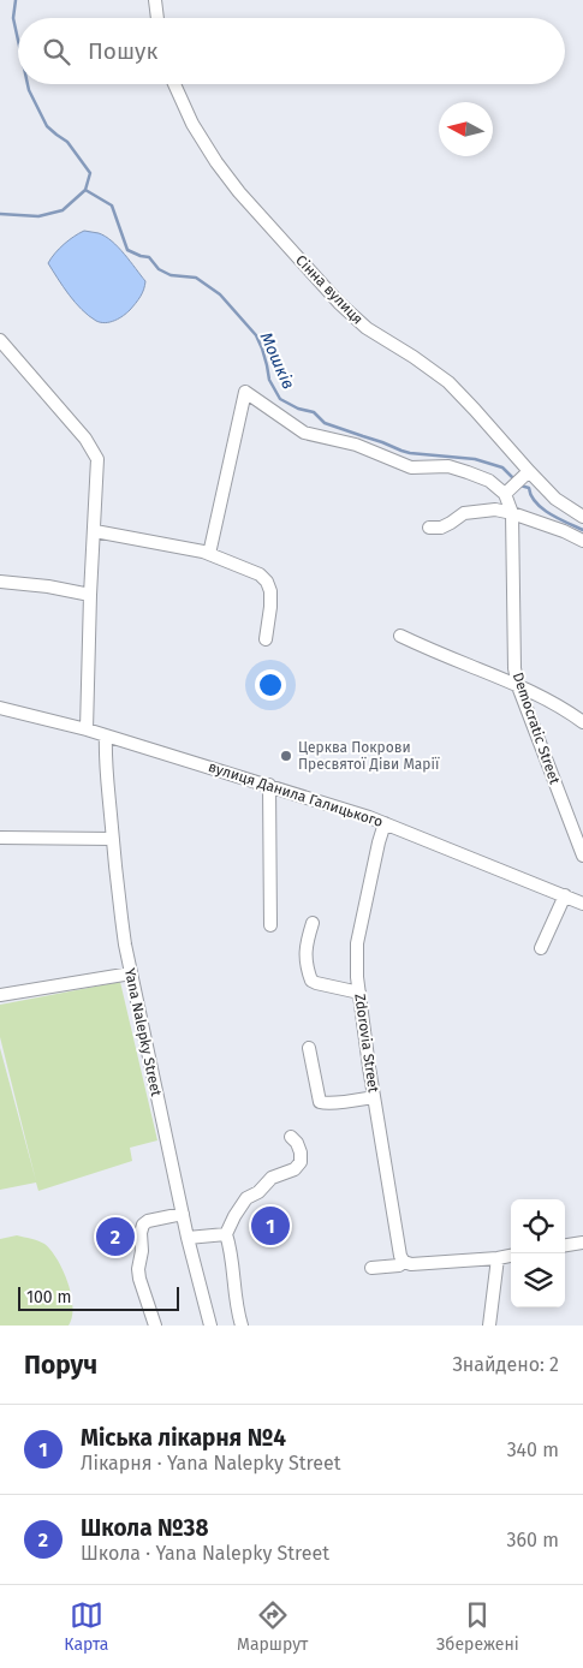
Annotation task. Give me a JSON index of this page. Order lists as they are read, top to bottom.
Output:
{
  "streets": {
    "street": [
      "Сінна вулиця",
      "Democratic Street",
      "вулиця Данила Галицького",
      "Yana Nalepky Street",
      "Zdorovia Street"
    ]
  },
  "crossings": [
    ["вулиця Данила Галицького", "Yana Nalepky Street"],
    ["вулиця Данила Галицького", "Zdorovia Street"]
  ],
  "water": ["Мошків"],
  "places": ["Церква Покрови Пресвятої Діви Марії"],
  "scale_bar": "100 m",
  "north": "left",
  "page": {
    "search": "Пошук",
    "pins": ["1", "2"],
    "scale": "100 m",
    "heading": ["Поруч", "Знайдено: 2"],
    "list": [
      {
        "mark": "1",
        "name": "Міська лікарня №4",
        "note": "Лікарня · Yana Nalepky Street",
        "value": "340 m"
      },
      {
        "mark": "2",
        "name": "Школа №38",
        "note": "Школа · Yana Nalepky Street",
        "value": "360 m"
      }
    ],
    "nav": ["Карта", "Маршрут", "Збережені"]
  }
}
